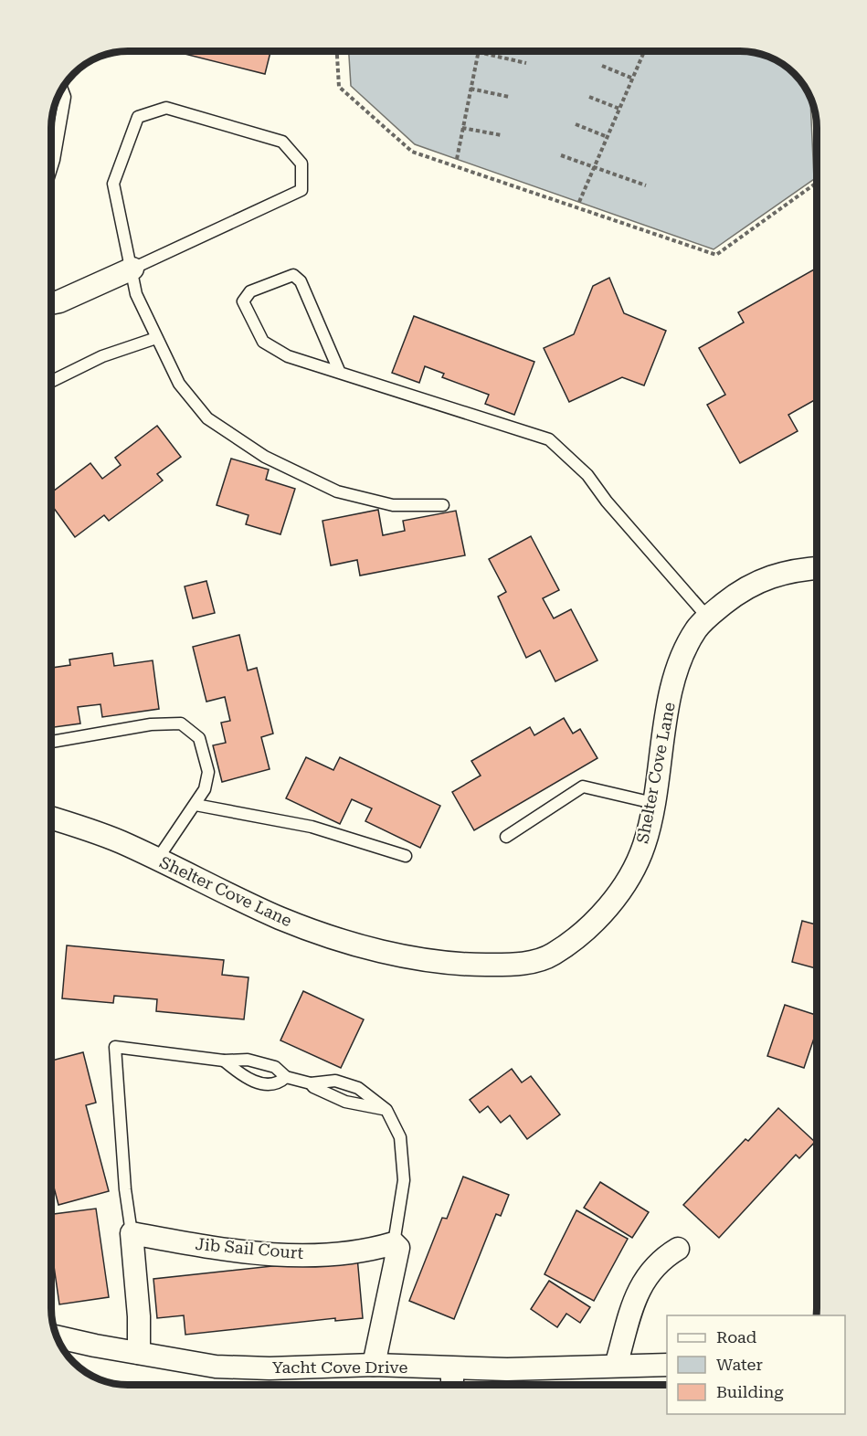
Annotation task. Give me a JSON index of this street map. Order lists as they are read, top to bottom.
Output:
{
  "streets": {
    "street": ["Shelter Cove Lane", "Jib Sail Court", "Yacht Cove Drive"]
  },
  "legend": ["Road", "Water", "Building"]
}
